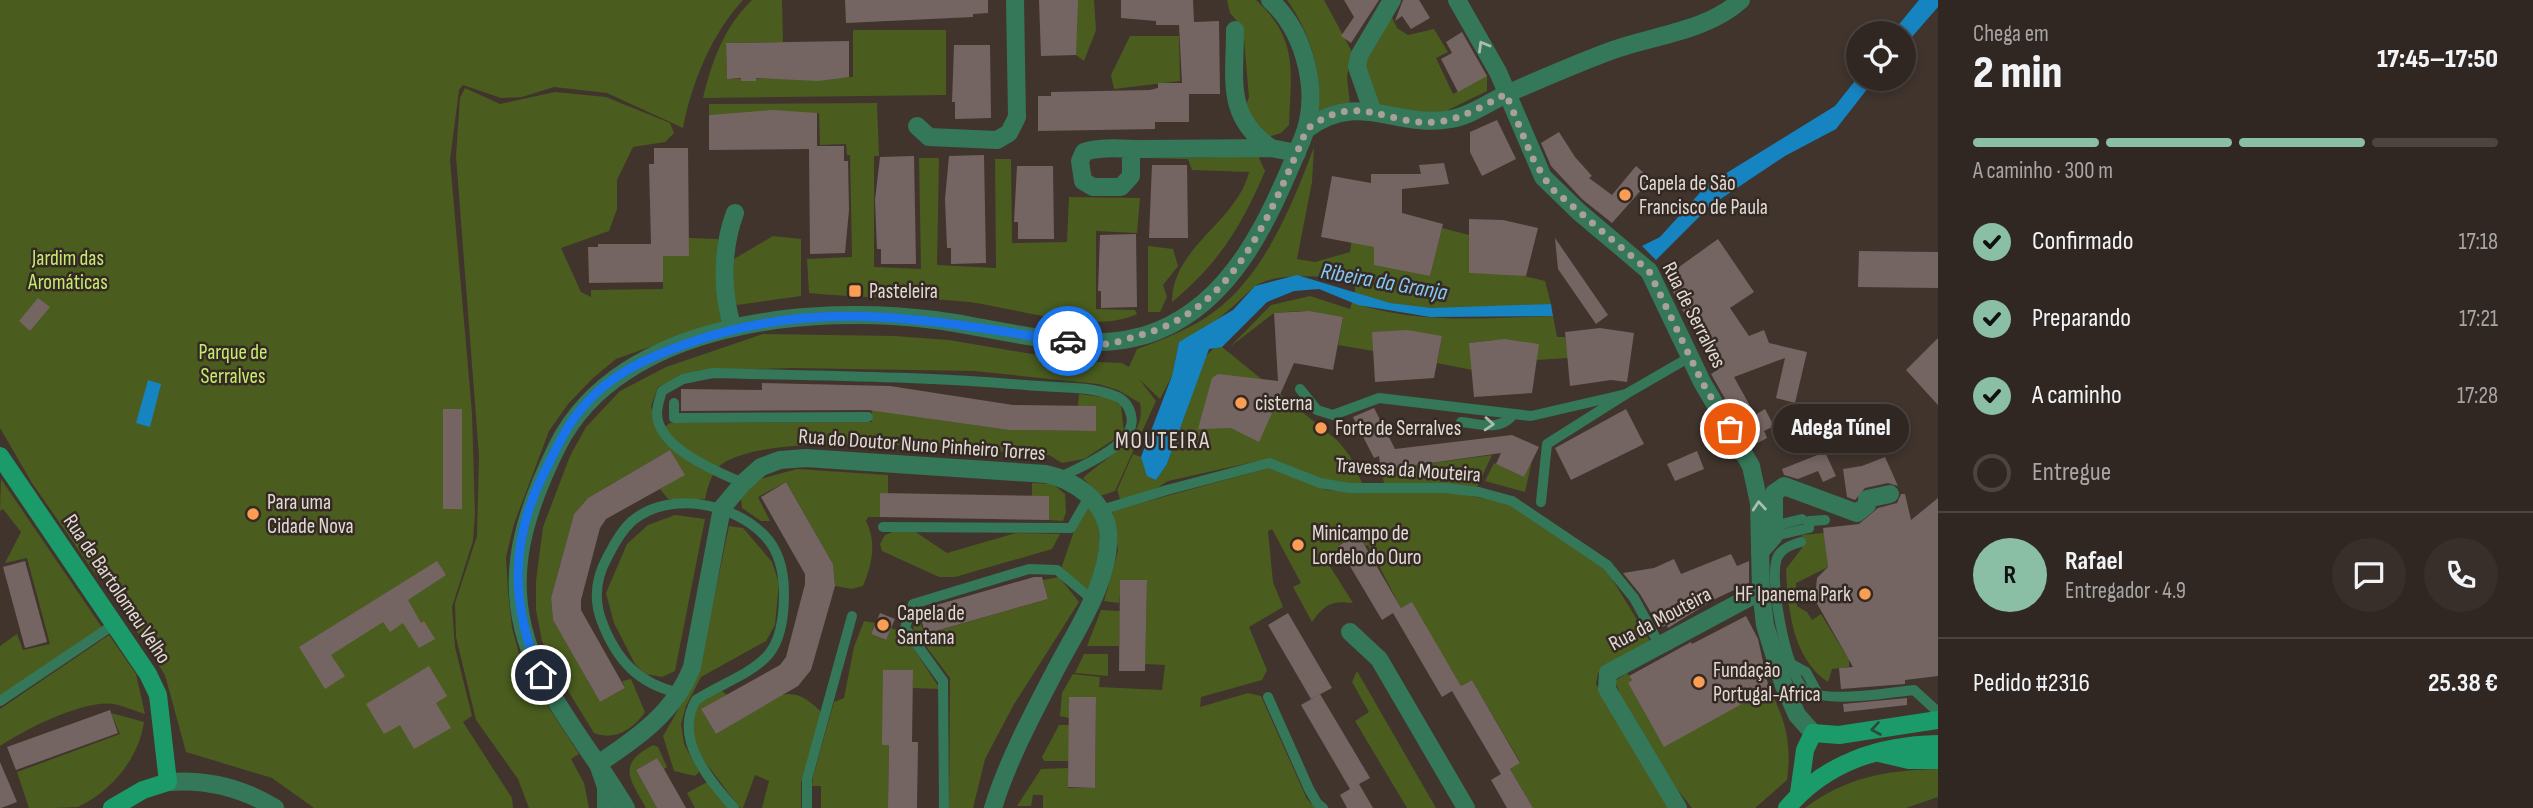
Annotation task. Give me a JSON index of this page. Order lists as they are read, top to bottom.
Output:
{
  "streets": {
    "main road": ["Rua de Bartolomeu Velho"],
    "street": ["Rua de Serralves", "Rua do Doutor Nuno Pinheiro Torres", "Rua da Mouteira"],
    "lane": ["Travessa da Mouteira"]
  },
  "crossings": [
    ["Rua de Serralves", "Rua da Mouteira"],
    ["Rua do Doutor Nuno Pinheiro Torres", "Travessa da Mouteira"],
    ["Travessa da Mouteira", "Rua da Mouteira"]
  ],
  "one_way": ["Rua de Serralves"],
  "districts": ["MOUTEIRA"],
  "water": ["Ribeira da Granja"],
  "parks": ["Jardim das Aromáticas", "Parque de Serralves"],
  "places": {
    "other": [
      "Capela de São Francisco de Paula",
      "cisterna",
      "Forte de Serralves",
      "Adega Túnel",
      "Para uma Cidade Nova",
      "Minicampo de Lordelo do Ouro",
      "HF Ipanema Park",
      "Capela de Santana",
      "Fundação Portugal-Africa"
    ],
    "transit": ["Pasteleira"]
  },
  "page": {
    "heading": ["2 min", "Chega em", "17:45–17:50"],
    "panel": [
      "Rafael",
      "Entregador · 4.9",
      "Pedido #2316",
      "25.38 €"
    ],
    "bar": "A caminho · 300 m",
    "list": [
      ["Confirmado", "17:18"],
      ["Preparando", "17:21"],
      ["A caminho", "17:28"],
      "Entregue"
    ],
    "bubble": "Adega Túnel",
    "round": "R"
  }
}
